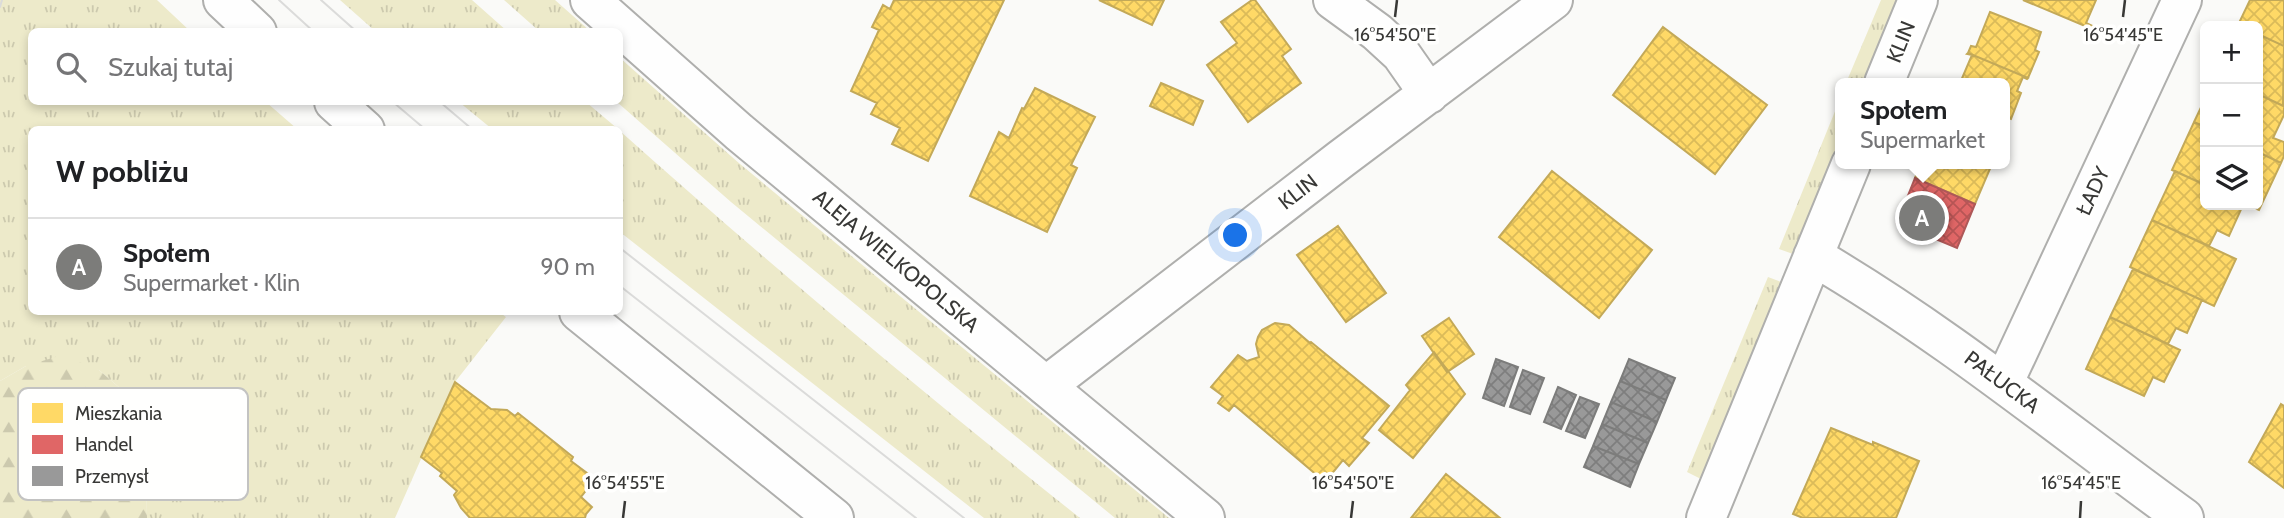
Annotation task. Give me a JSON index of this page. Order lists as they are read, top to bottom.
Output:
{
  "streets": {
    "street": [
      "KLIN",
      "ŁADY",
      "ALEJA WIELKOPOLSKA",
      "PAŁUCKA"
    ]
  },
  "crossings": [
    ["KLIN", "ALEJA WIELKOPOLSKA"],
    ["ŁADY", "PAŁUCKA"]
  ],
  "legend": ["Mieszkania", "Handel", "Przemysł"],
  "page": {
    "map_buttons": ["+", "−"],
    "search": "Szukaj tutaj",
    "popup": ["Społem", "Supermarket"],
    "heading": "W pobliżu",
    "pins": "A",
    "list": [
      {
        "mark": "A",
        "name": "Społem",
        "note": "Supermarket · Klin",
        "value": "90 m"
      }
    ]
  },
  "coordinates": ["16°54'45\"E", "16°54'50\"E", "16°54'55\"E"]
}
